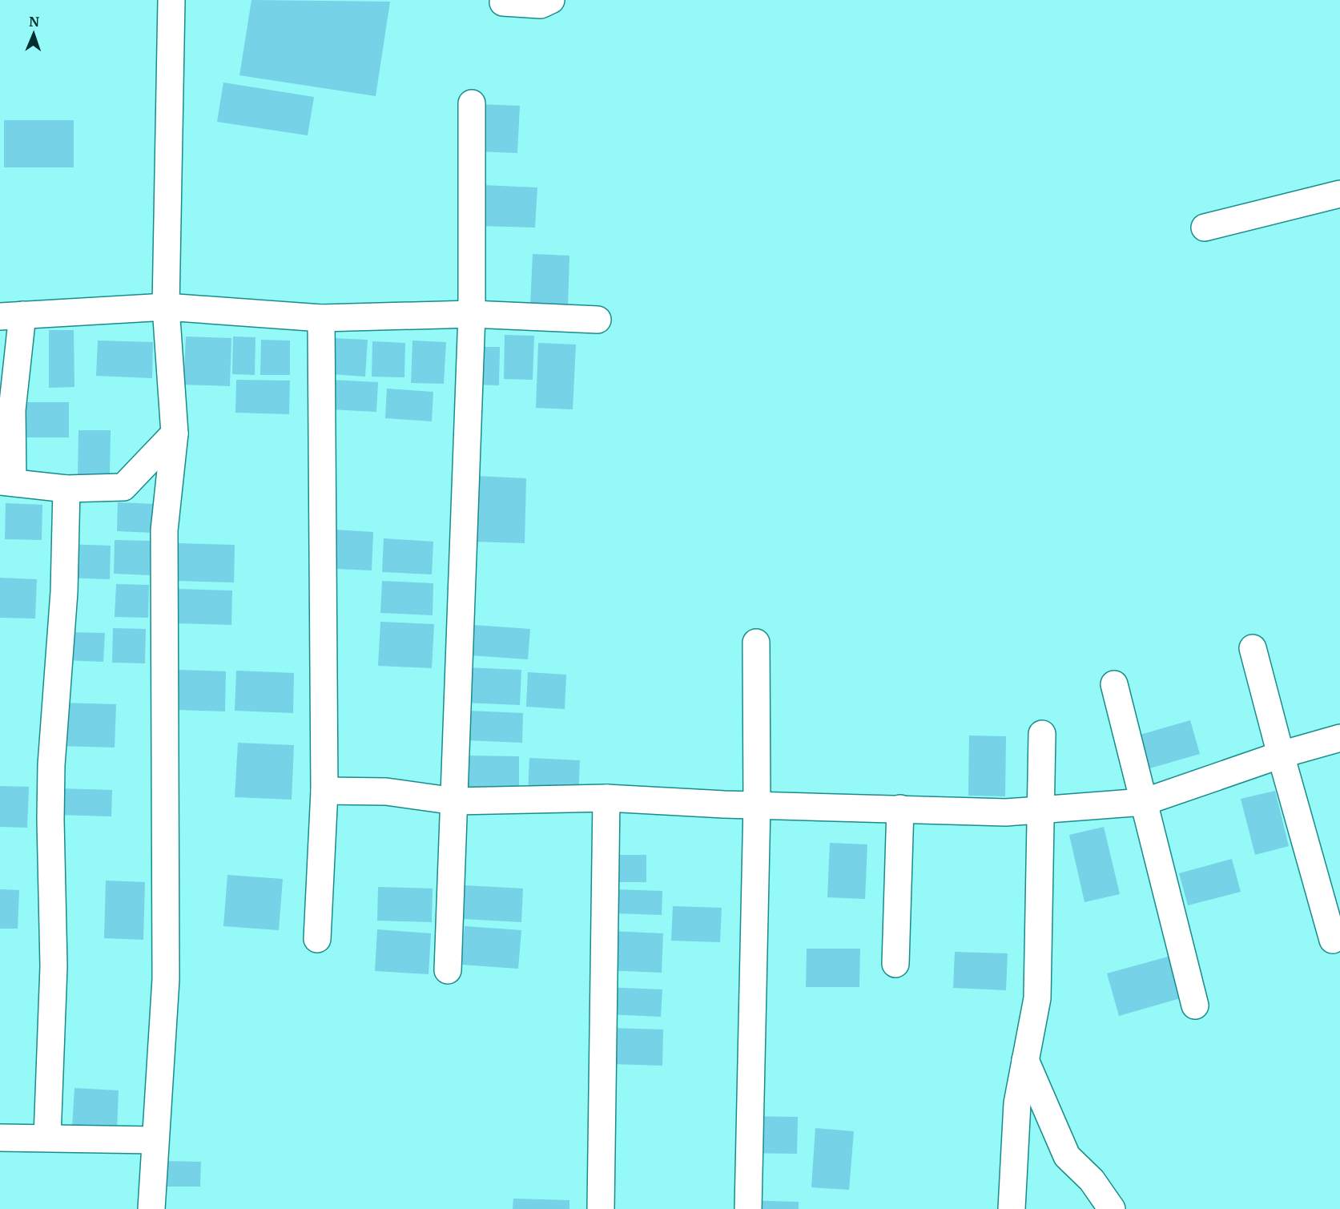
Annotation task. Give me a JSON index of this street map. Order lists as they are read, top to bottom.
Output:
{
  "north": "top"
}
